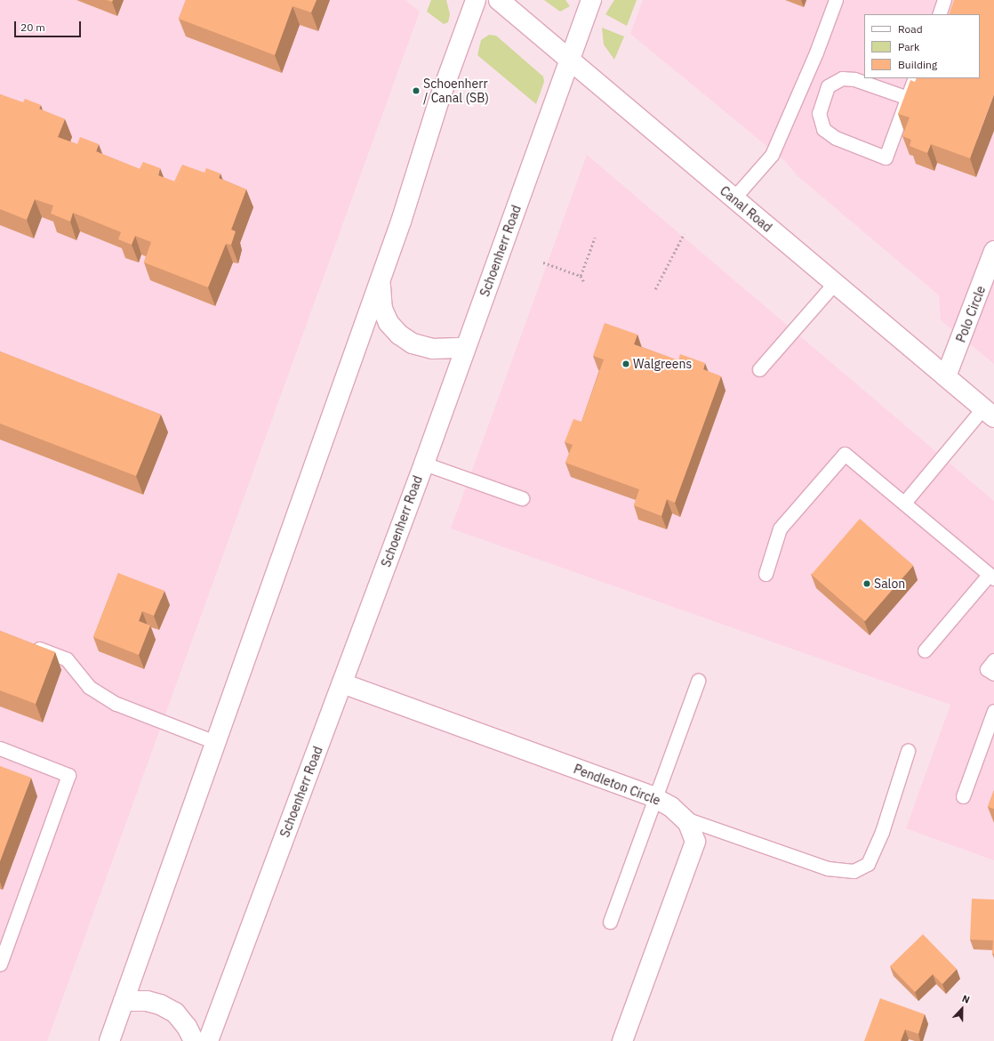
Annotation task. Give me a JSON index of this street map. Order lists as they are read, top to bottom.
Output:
{
  "streets": {
    "main road": [
      "Canal Road",
      "Schoenherr Road",
      "Polo Circle",
      "Pendleton Circle"
    ]
  },
  "crossings": [
    ["Canal Road", "Schoenherr Road"],
    ["Canal Road", "Polo Circle"],
    ["Schoenherr Road", "Pendleton Circle"]
  ],
  "places": ["Schoenherr / Canal (SB)", "Walgreens", "Salon"],
  "legend": ["Road", "Park", "Building"],
  "scale_bar": "20 m",
  "north": "top"
}
